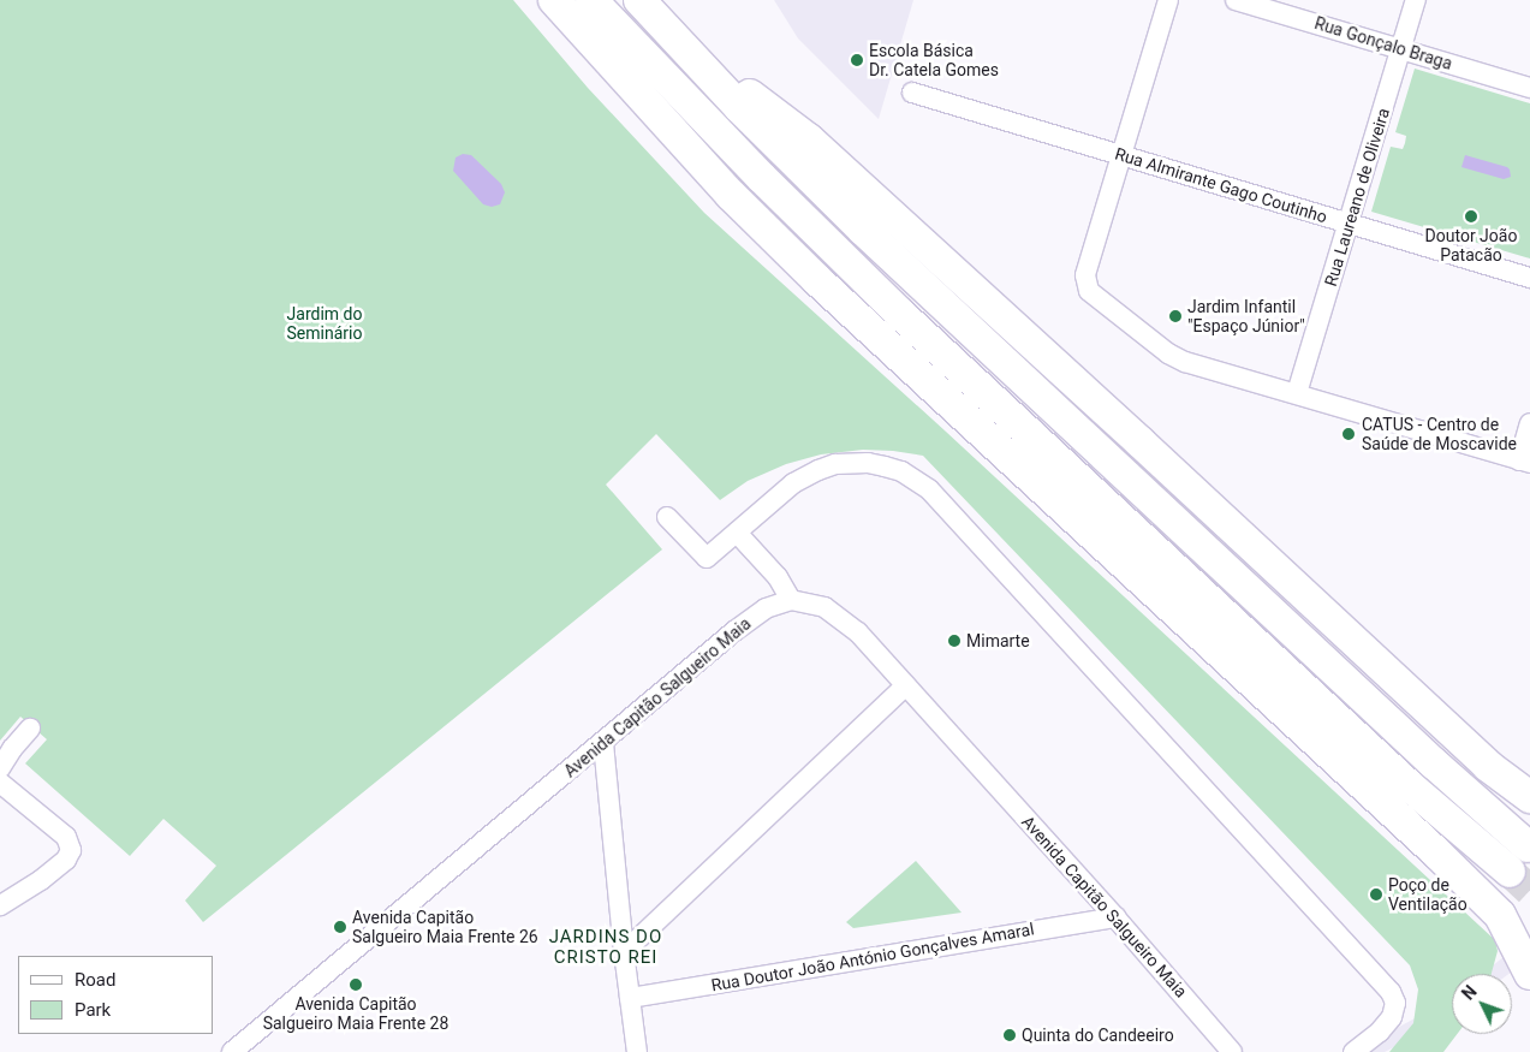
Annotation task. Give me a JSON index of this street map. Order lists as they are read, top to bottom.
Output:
{
  "streets": {
    "street": [
      "Rua Gonçalo Braga",
      "Rua Almirante Gago Coutinho",
      "Rua Laureano de Oliveira",
      "Avenida Capitão Salgueiro Maia",
      "Rua Doutor João António Gonçalves Amaral"
    ]
  },
  "crossings": [
    ["Rua Gonçalo Braga", "Rua Laureano de Oliveira"],
    ["Rua Almirante Gago Coutinho", "Rua Laureano de Oliveira"],
    ["Avenida Capitão Salgueiro Maia", "Rua Doutor João António Gonçalves Amaral"]
  ],
  "districts": ["JARDINS DO CRISTO REI"],
  "parks": ["Jardim do Seminário"],
  "places": [
    "Escola Básica Dr. Catela Gomes",
    "Doutor João Patacão",
    "Jardim Infantil \"Espaço Júnior\"",
    "CATUS - Centro de Saúde de Moscavide",
    "Mimarte",
    "Poço de Ventilação",
    "Avenida Capitão Salgueiro Maia Frente 26",
    "Avenida Capitão Salgueiro Maia Frente 28",
    "Quinta do Candeeiro"
  ],
  "legend": ["Road", "Park"],
  "north": "top left"
}
